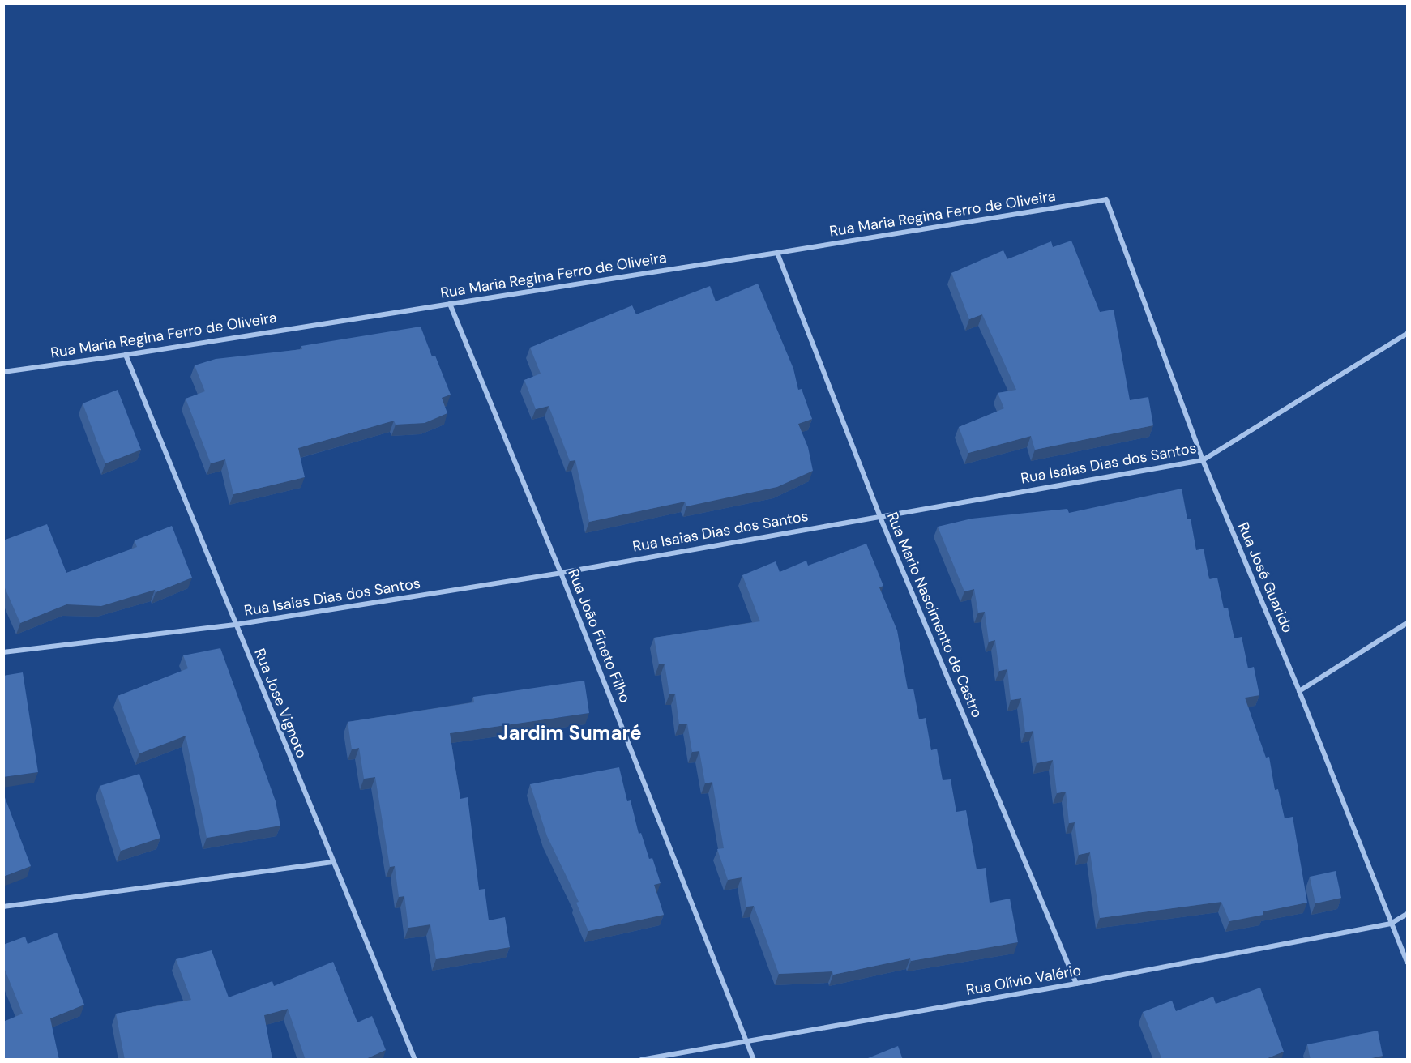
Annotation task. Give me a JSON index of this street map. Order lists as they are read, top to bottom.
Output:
{
  "streets": {
    "street": [
      "Rua Maria Regina Ferro de Oliveira",
      "Rua Isaias Dias dos Santos",
      "Rua José Guarido",
      "Rua Mario Nascimento de Castro",
      "Rua João Fineto Filho",
      "Rua Jose Vignoto",
      "Rua Olívio Valério"
    ]
  },
  "crossings": [
    ["Rua Maria Regina Ferro de Oliveira", "Rua José Guarido"],
    ["Rua Maria Regina Ferro de Oliveira", "Rua Mario Nascimento de Castro"],
    ["Rua Maria Regina Ferro de Oliveira", "Rua João Fineto Filho"],
    ["Rua Maria Regina Ferro de Oliveira", "Rua Jose Vignoto"],
    ["Rua Isaias Dias dos Santos", "Rua José Guarido"],
    ["Rua Isaias Dias dos Santos", "Rua Mario Nascimento de Castro"],
    ["Rua Isaias Dias dos Santos", "Rua João Fineto Filho"],
    ["Rua Isaias Dias dos Santos", "Rua Jose Vignoto"],
    ["Rua José Guarido", "Rua Olívio Valério"],
    ["Rua Mario Nascimento de Castro", "Rua Olívio Valério"],
    ["Rua João Fineto Filho", "Rua Olívio Valério"]
  ],
  "districts": ["Jardim Sumaré"]
}
